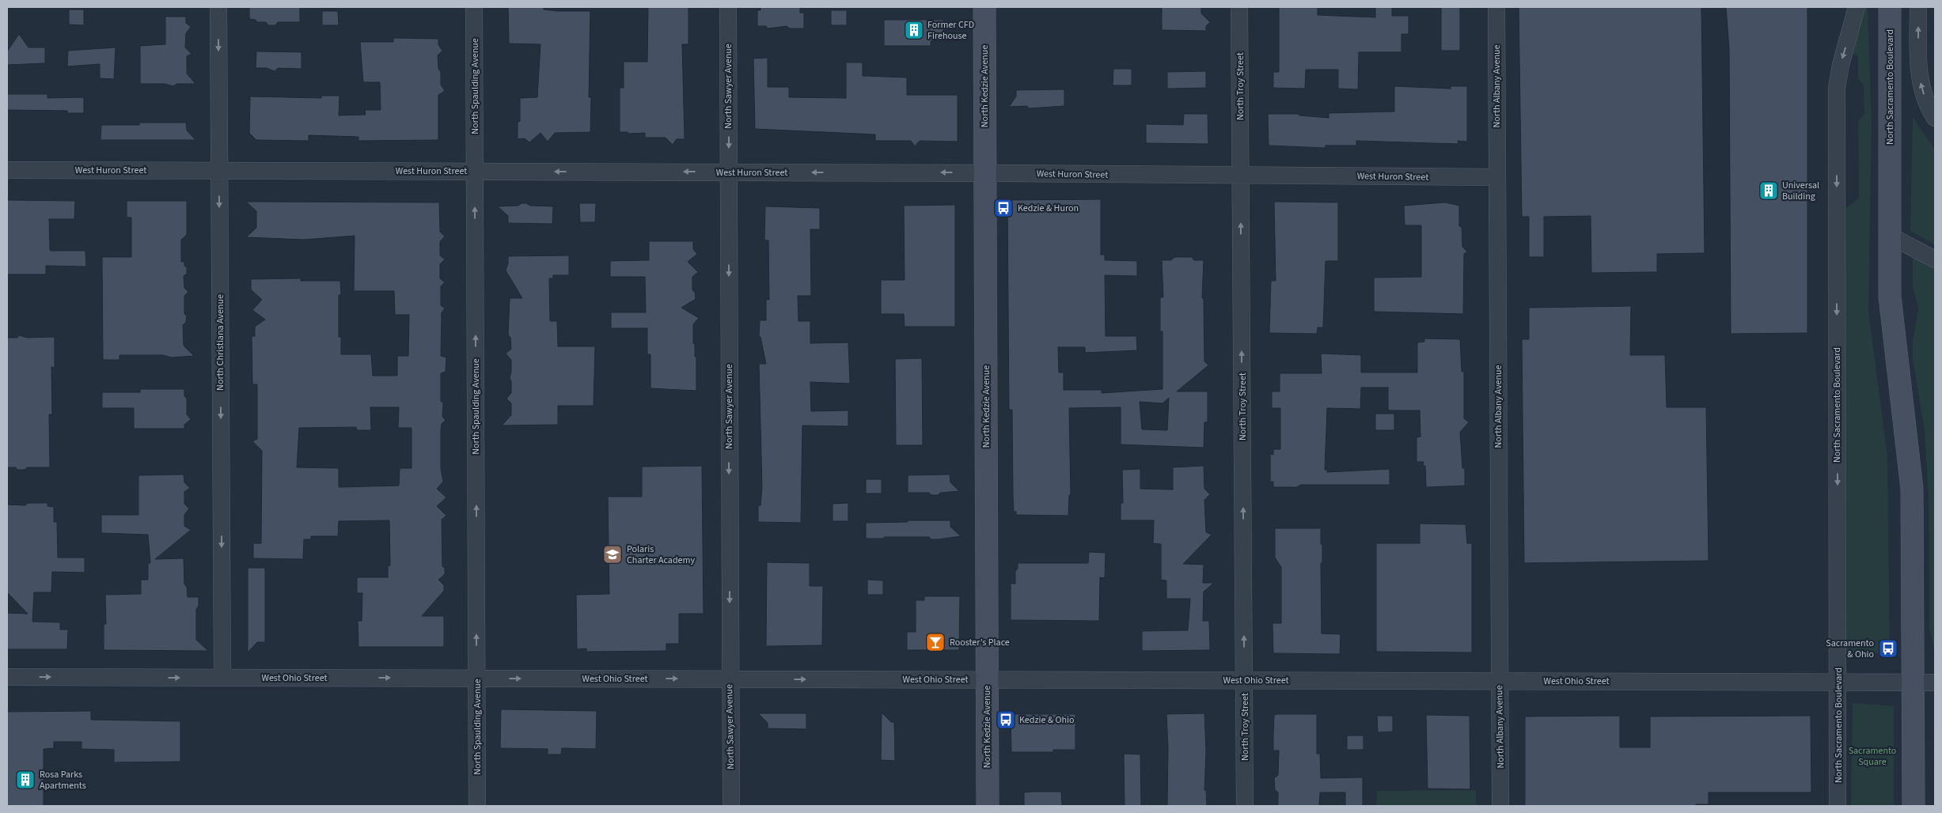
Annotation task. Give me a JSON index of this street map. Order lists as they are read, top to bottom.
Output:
{
  "streets": {
    "main road": ["North Kedzie Avenue", "North Sacramento Boulevard"],
    "street": [
      "North Spaulding Avenue",
      "North Sawyer Avenue",
      "North Troy Street",
      "North Albany Avenue",
      "West Huron Street",
      "North Christiana Avenue",
      "West Ohio Street"
    ]
  },
  "crossings": [
    ["North Spaulding Avenue", "West Huron Street"],
    ["North Spaulding Avenue", "West Ohio Street"],
    ["North Sawyer Avenue", "West Huron Street"],
    ["North Sawyer Avenue", "West Ohio Street"],
    ["North Kedzie Avenue", "West Huron Street"],
    ["North Kedzie Avenue", "West Ohio Street"],
    ["North Troy Street", "West Huron Street"],
    ["North Troy Street", "West Ohio Street"],
    ["North Albany Avenue", "West Huron Street"],
    ["North Albany Avenue", "West Ohio Street"],
    ["North Sacramento Boulevard", "West Ohio Street"],
    ["West Huron Street", "North Christiana Avenue"],
    ["North Christiana Avenue", "West Ohio Street"]
  ],
  "one_way": [
    "North Spaulding Avenue",
    "North Sawyer Avenue",
    "North Troy Street",
    "North Sacramento Boulevard",
    "North Christiana Avenue",
    "West Ohio Street"
  ],
  "parks": ["Sacramento Square"],
  "places": {
    "building": ["Former CFD Firehouse", "Universal Building", "Rosa Parks Apartments"],
    "bus stop": ["Kedzie & Huron", "Sacramento & Ohio", "Kedzie & Ohio"],
    "school or university": ["Polaris Charter Academy"],
    "bar": ["Rooster’s Place"]
  }
}
